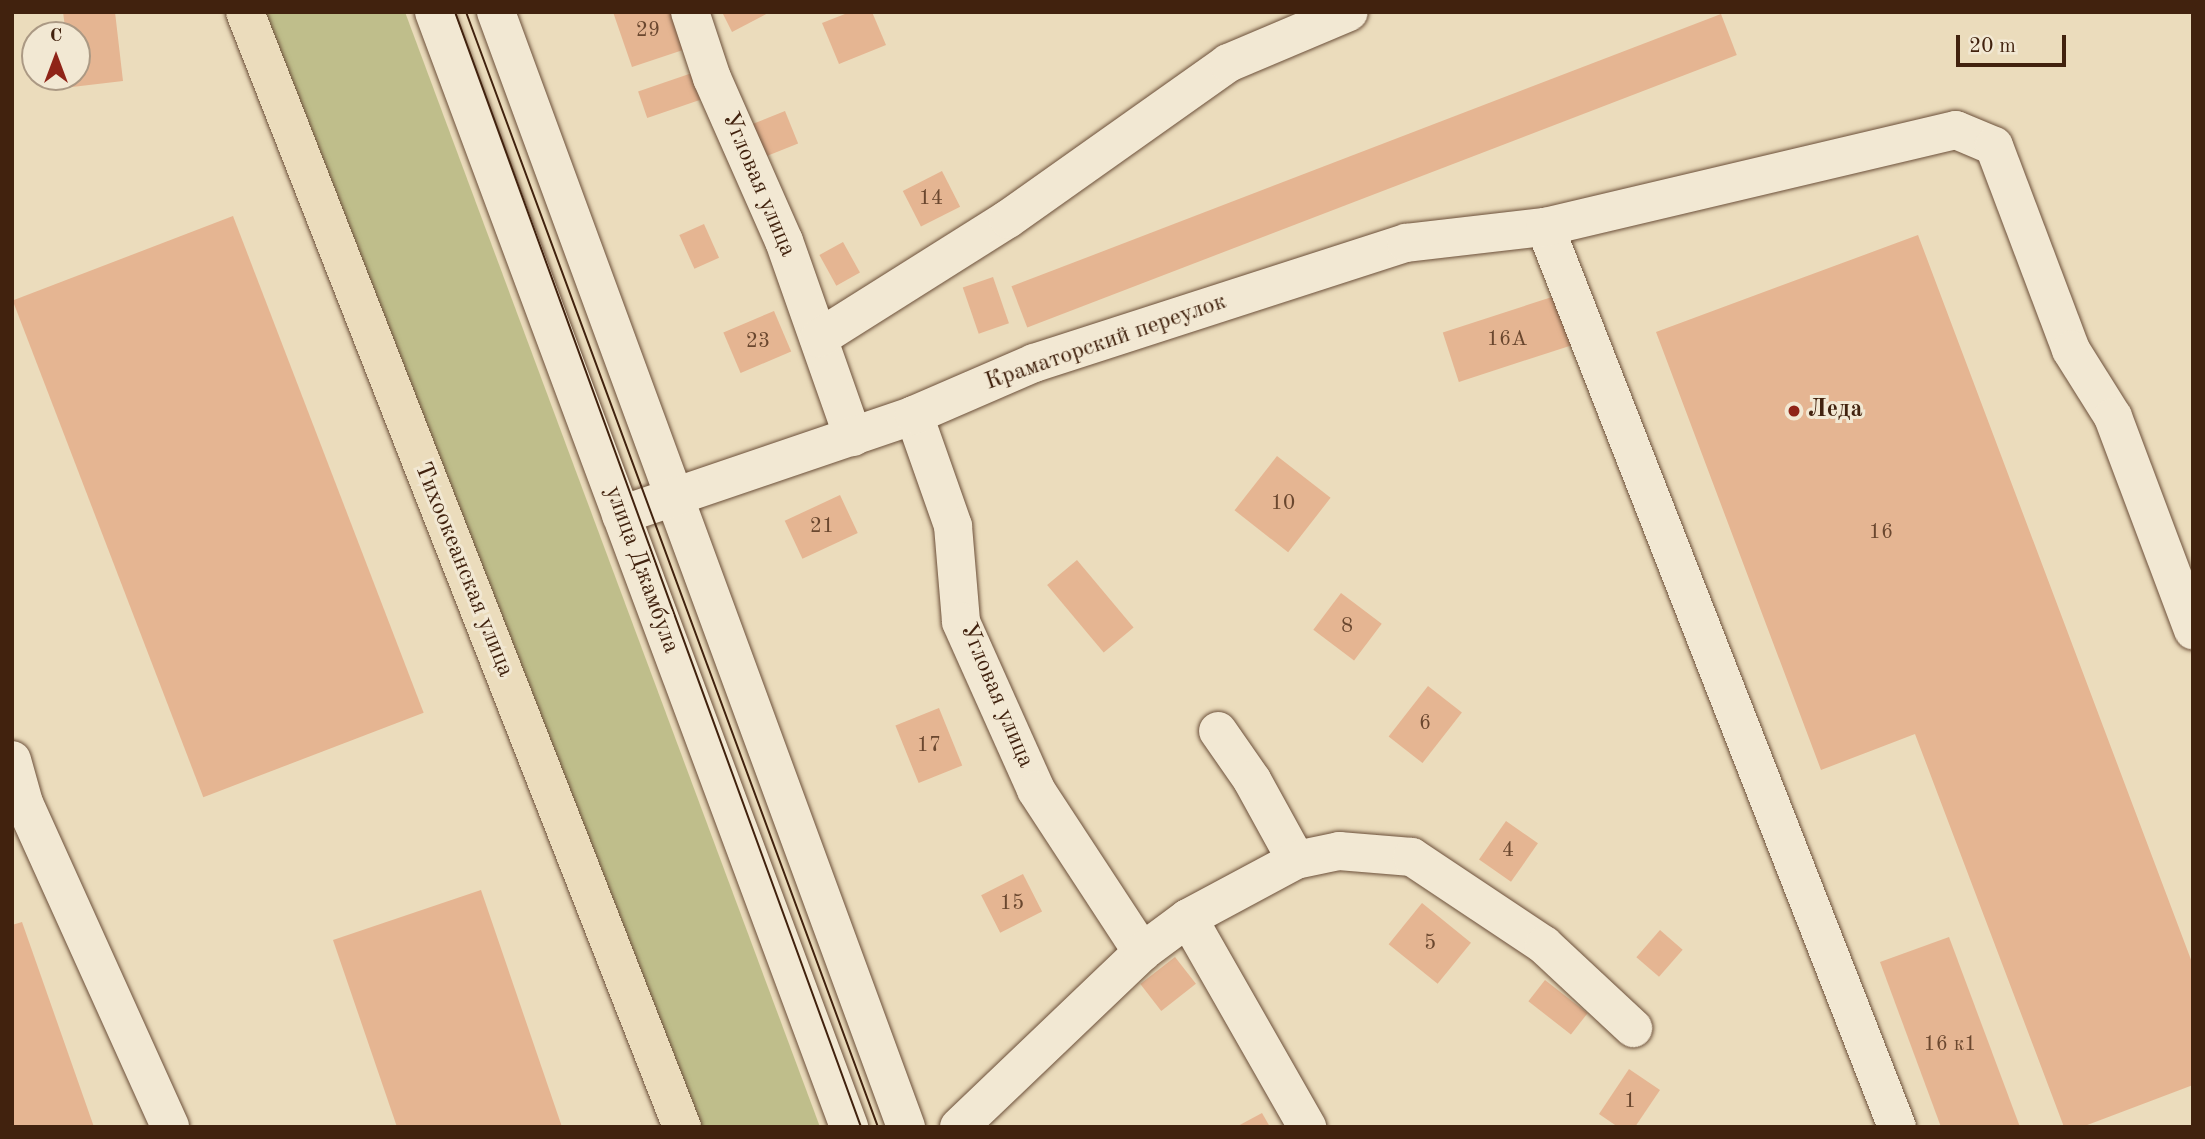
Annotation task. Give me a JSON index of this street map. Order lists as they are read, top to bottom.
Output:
{
  "streets": {
    "main road": ["Тихоокеанская улица"],
    "street": ["Угловая улица", "Краматорский переулок", "улица Джамбула"]
  },
  "crossings": [
    ["Угловая улица", "Краматорский переулок"],
    ["Краматорский переулок", "улица Джамбула"]
  ],
  "places": ["Леда"],
  "house_numbers": [
    "29",
    "14",
    "16А",
    "23",
    "10",
    "21",
    "16",
    "8",
    "6",
    "17",
    "4",
    "15",
    "5",
    "16 к1",
    "1"
  ],
  "scale_bar": "20 m",
  "north": "top"
}
